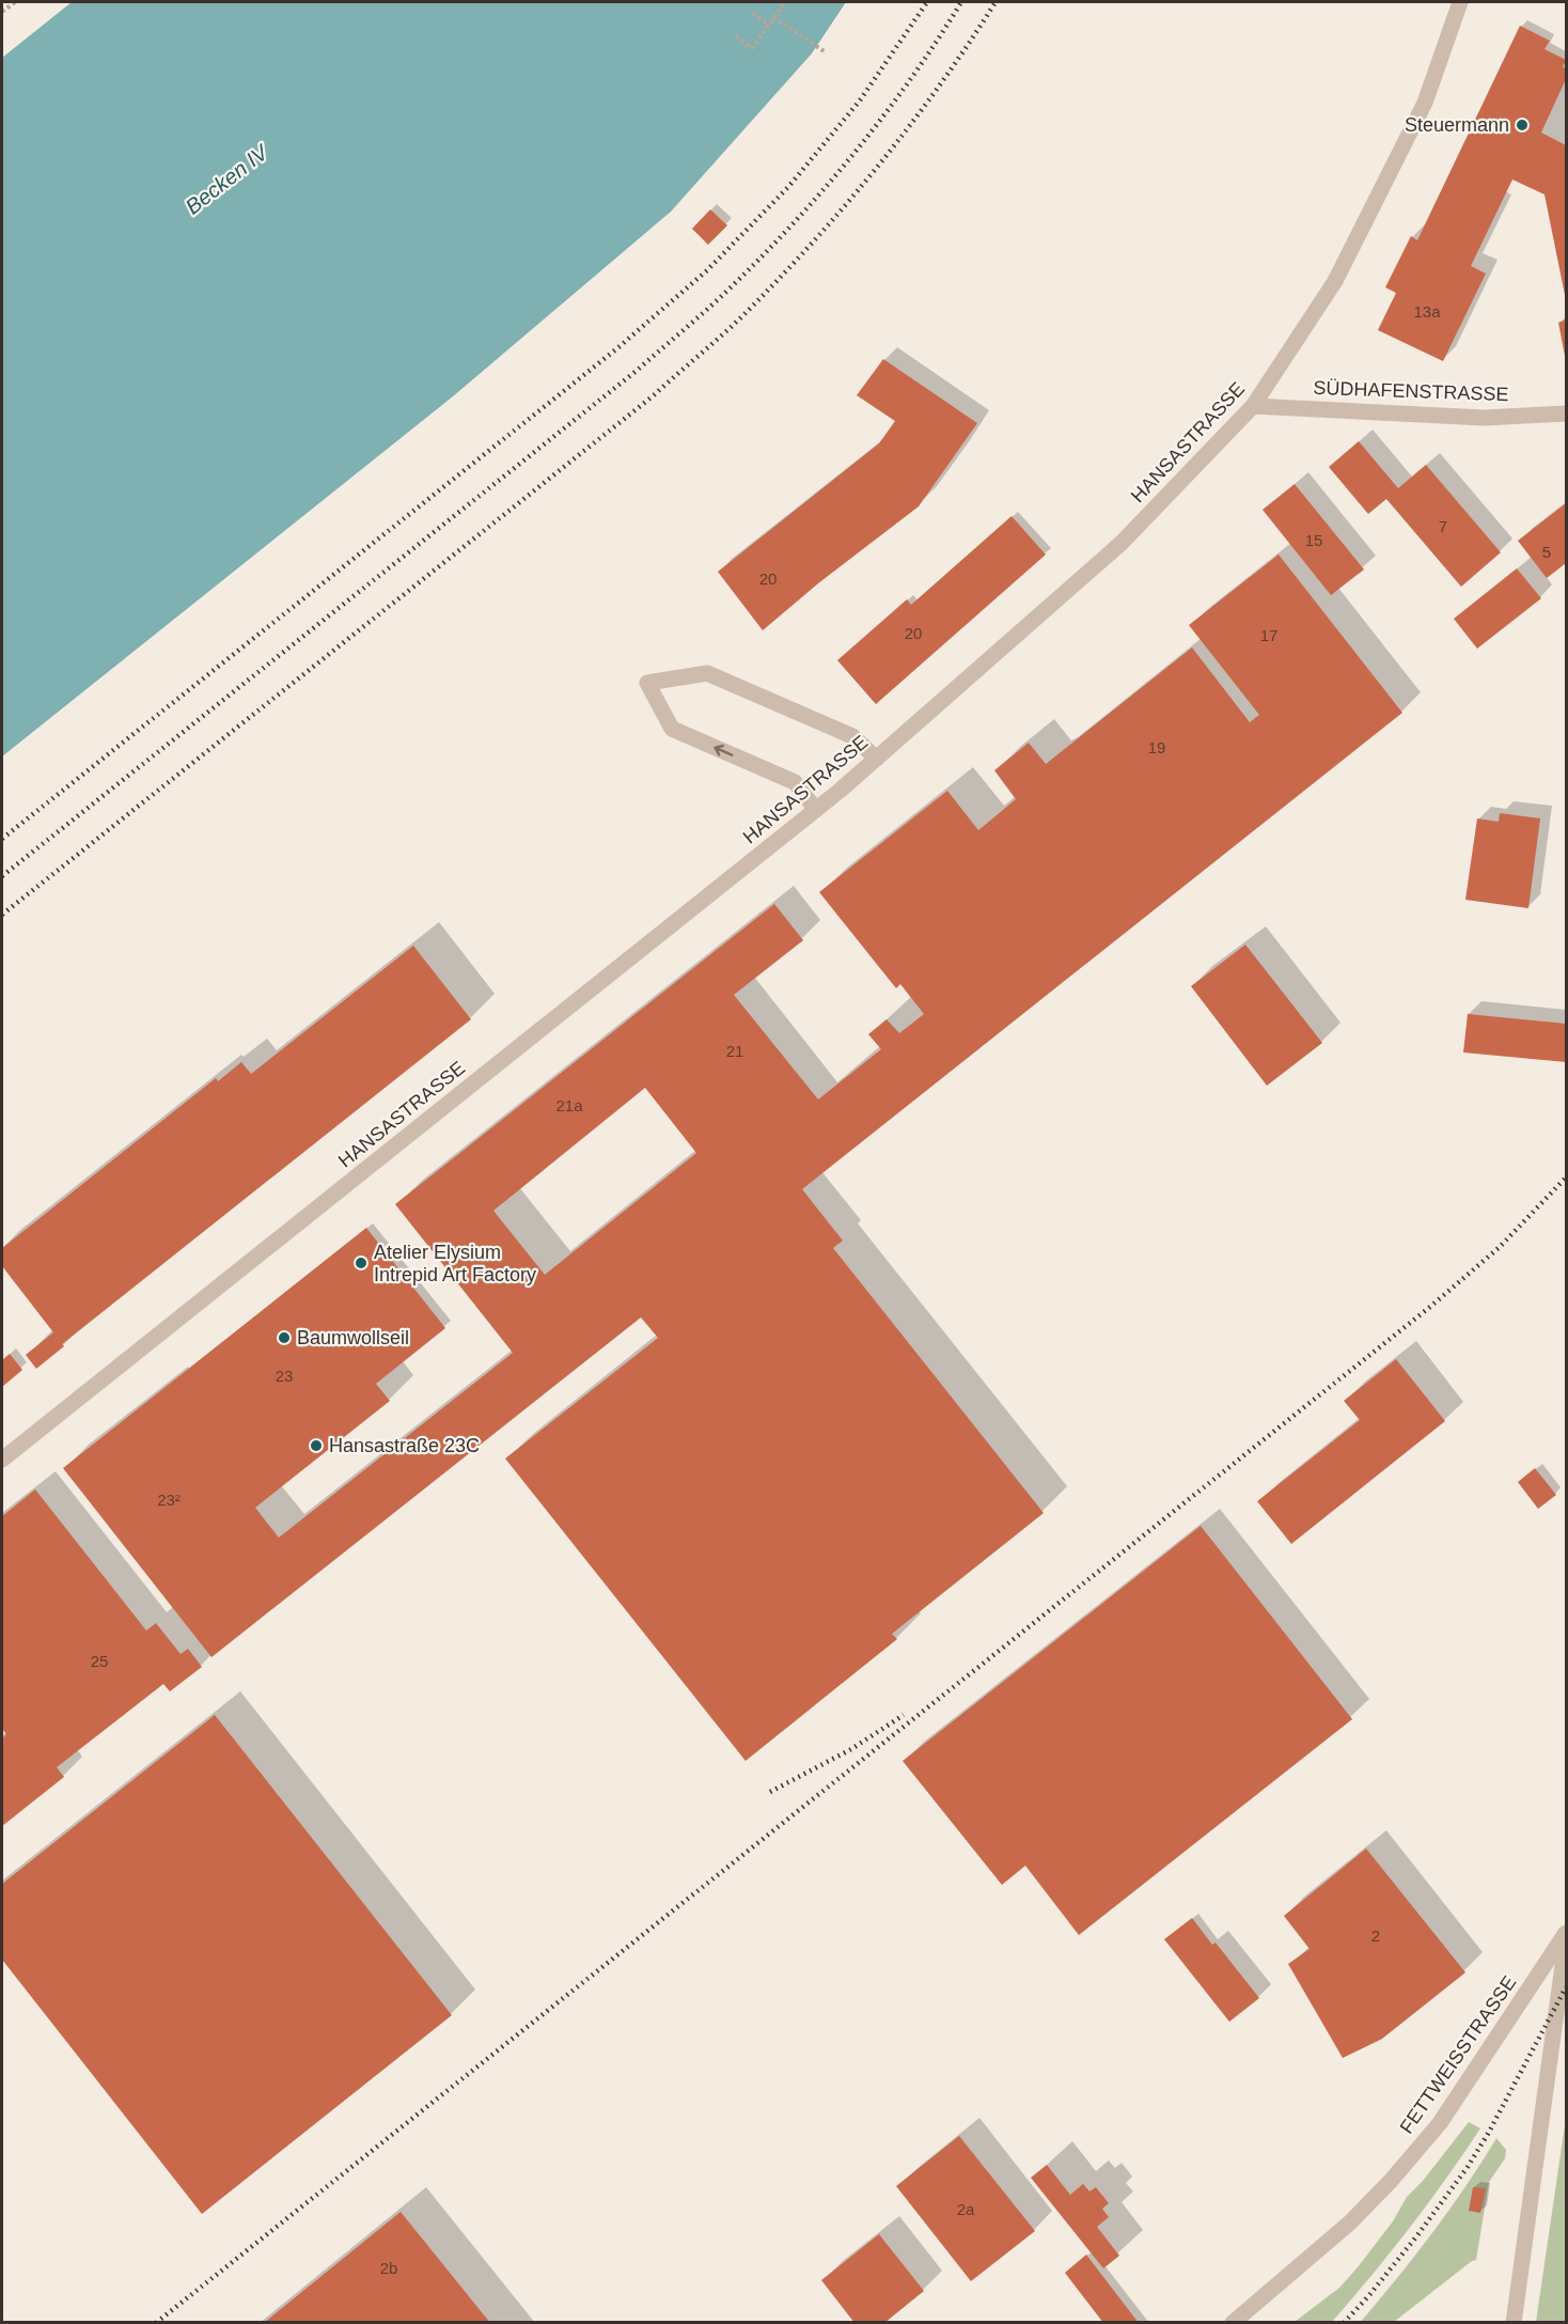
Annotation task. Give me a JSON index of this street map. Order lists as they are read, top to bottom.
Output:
{
  "streets": {
    "street": ["SÜDHAFENSTRASSE", "HANSASTRASSE", "FETTWEISSTRASSE"]
  },
  "crossings": [
    ["SÜDHAFENSTRASSE", "HANSASTRASSE"]
  ],
  "water": ["Becken IV"],
  "places": [
    "Steuermann",
    "Atelier Elysium Intrepid Art Factory",
    "Baumwollseil",
    "Hansastraße 23C"
  ],
  "house_numbers": [
    "13a",
    "7",
    "15",
    "5",
    "20",
    "20",
    "17",
    "19",
    "21",
    "21a",
    "23",
    "23²",
    "25",
    "2",
    "2a",
    "2b"
  ]
}
